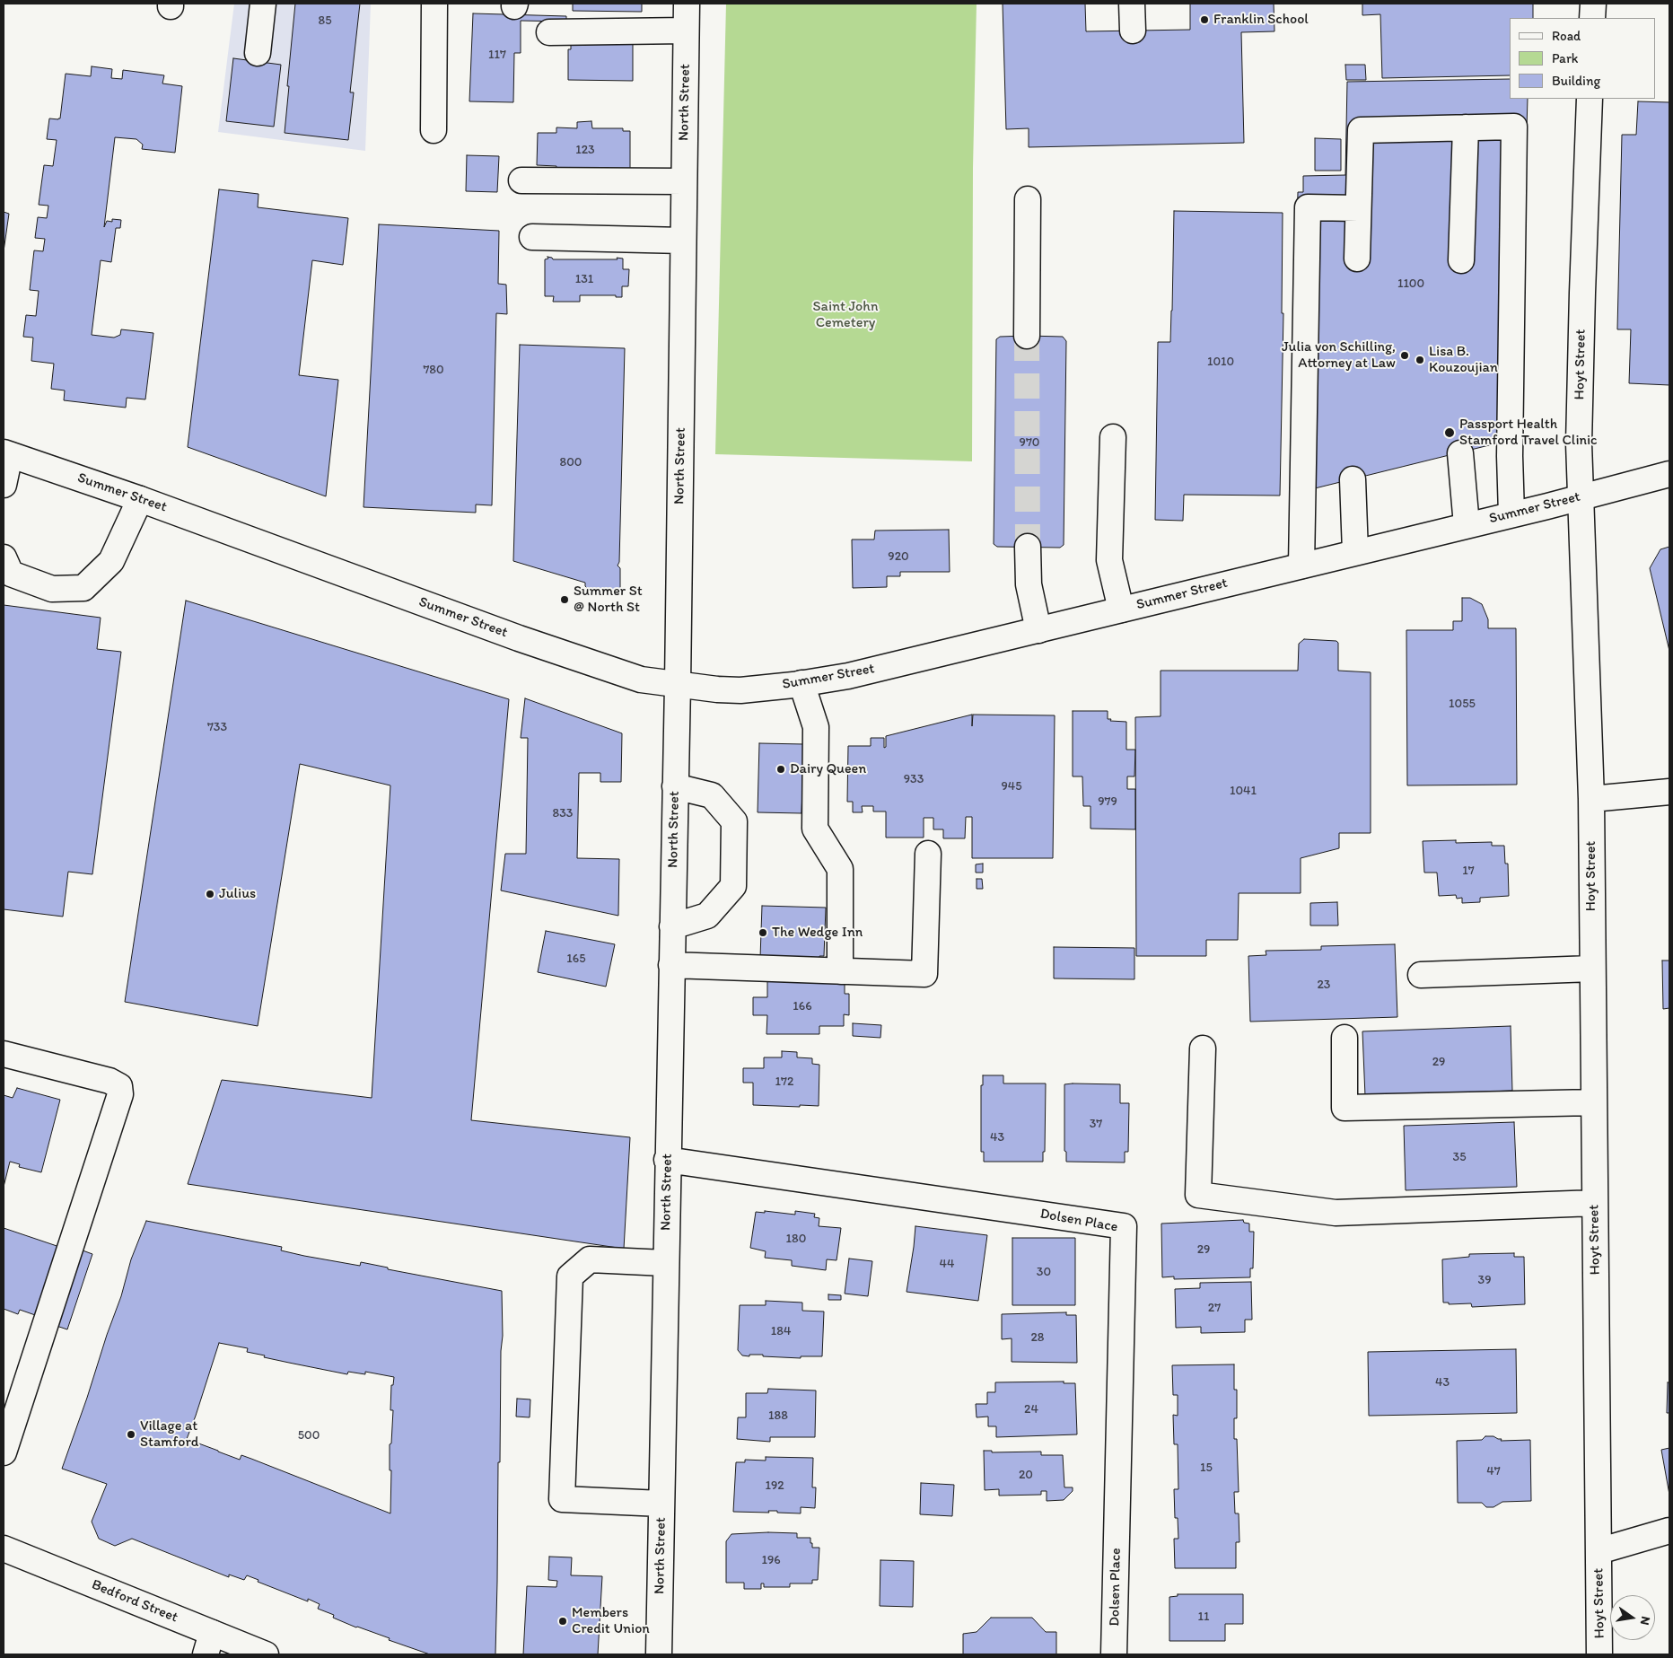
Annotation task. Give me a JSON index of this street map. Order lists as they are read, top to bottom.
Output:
{
  "streets": {
    "street": [
      "North Street",
      "Hoyt Street",
      "Summer Street",
      "Dolsen Place",
      "Bedford Street"
    ]
  },
  "crossings": [
    ["North Street", "Summer Street"],
    ["North Street", "Dolsen Place"],
    ["Hoyt Street", "Summer Street"]
  ],
  "parks": ["Saint John Cemetery"],
  "places": [
    "Franklin School",
    "Julia von Schilling, Attorney at Law",
    "Lisa B. Kouzoujian",
    "Passport Health Stamford Travel Clinic",
    "Summer St @ North St",
    "Dairy Queen",
    "Julius",
    "The Wedge Inn",
    "Village at Stamford",
    "Members Credit Union"
  ],
  "house_numbers": [
    "85",
    "117",
    "123",
    "131",
    "1100",
    "1010",
    "780",
    "970",
    "800",
    "920",
    "1055",
    "733",
    "933",
    "945",
    "1041",
    "979",
    "833",
    "17",
    "165",
    "23",
    "166",
    "29",
    "172",
    "37",
    "43",
    "35",
    "180",
    "29",
    "44",
    "30",
    "39",
    "27",
    "184",
    "28",
    "43",
    "24",
    "188",
    "500",
    "15",
    "47",
    "20",
    "192",
    "196",
    "11"
  ],
  "legend": ["Road", "Park", "Building"],
  "north": "right"
}
